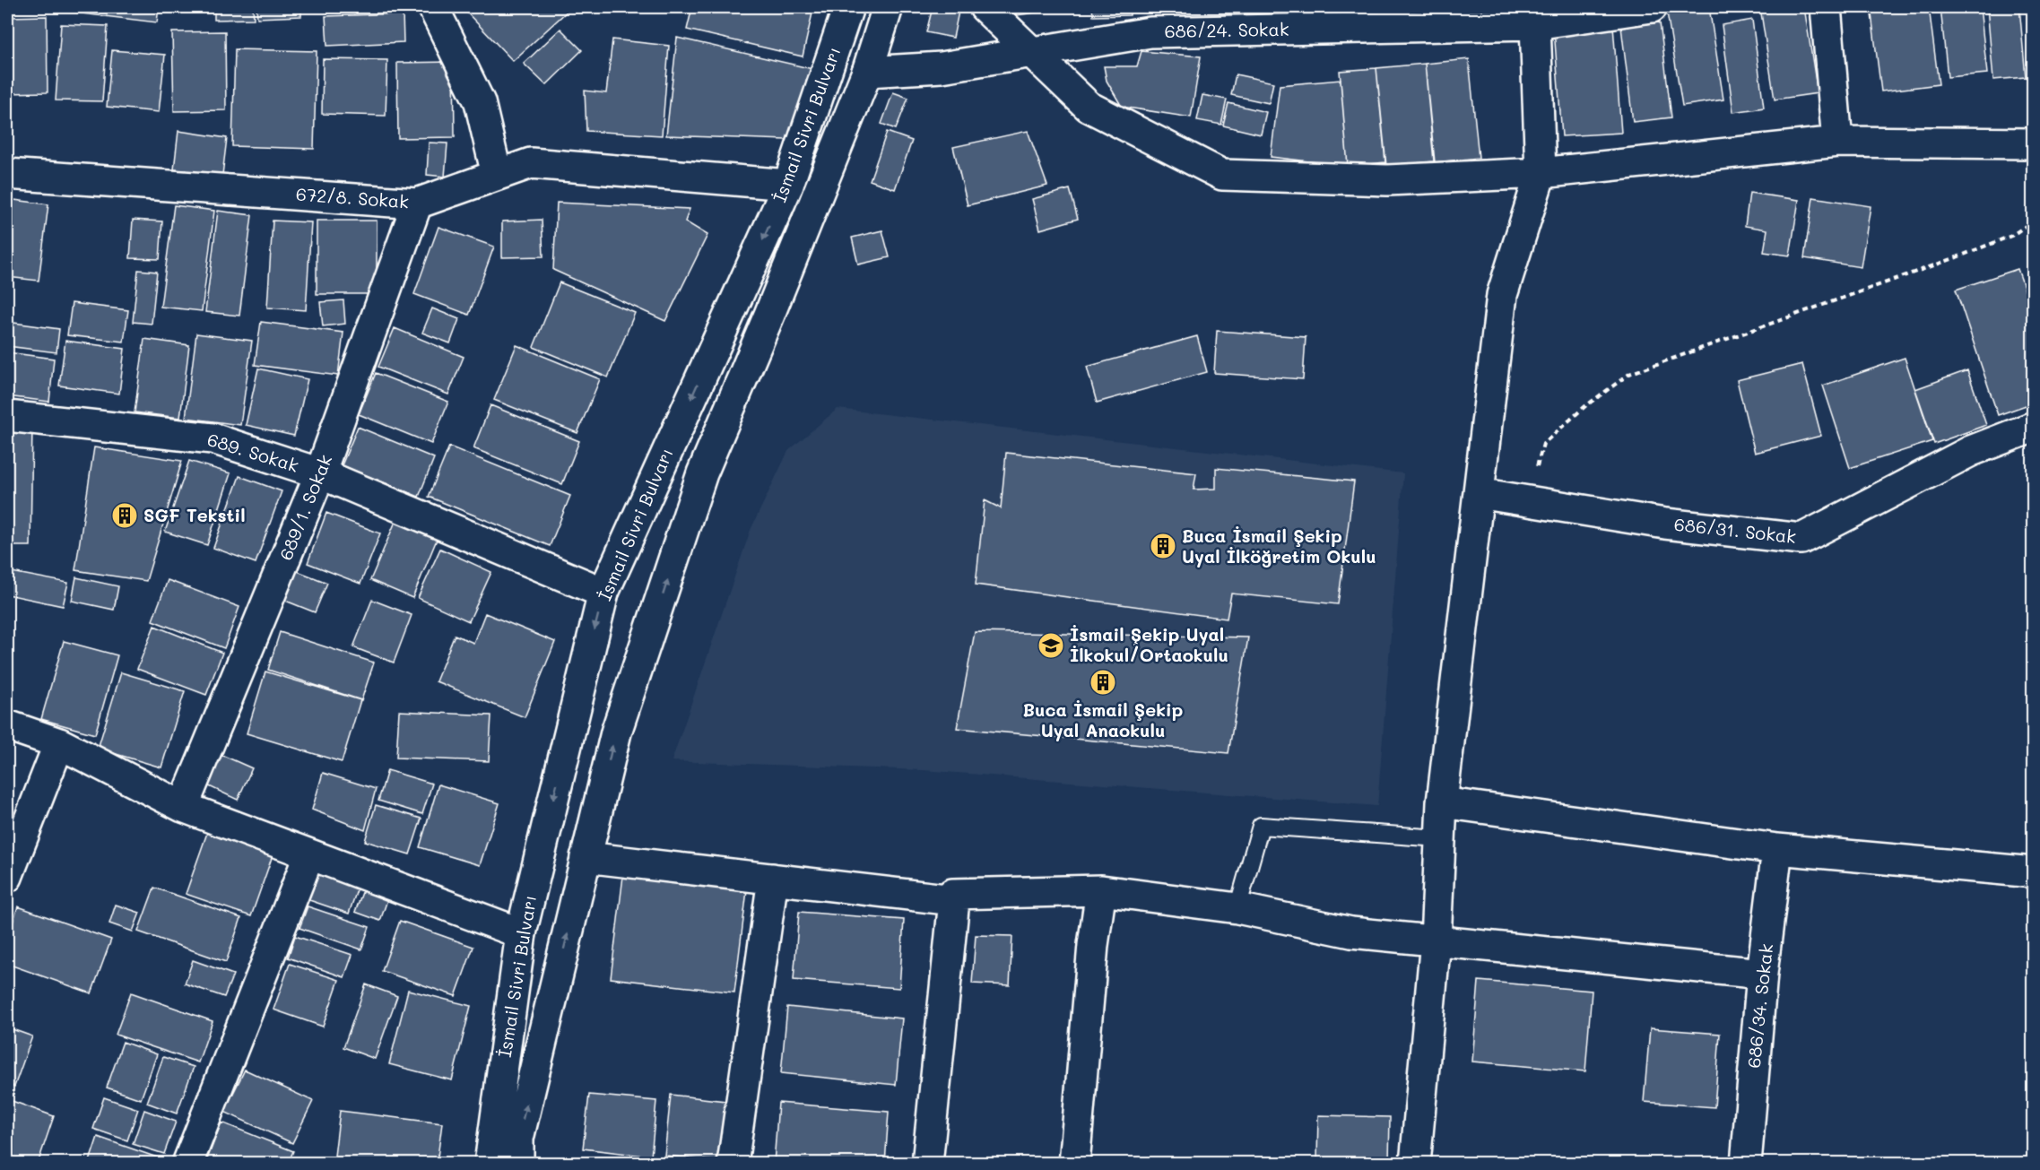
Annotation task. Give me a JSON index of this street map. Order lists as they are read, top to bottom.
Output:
{
  "streets": {
    "street": [
      "686/24. Sokak",
      "İsmail Sivri Bulvarı",
      "672/8. Sokak",
      "689. Sokak",
      "689/1. Sokak",
      "686/31. Sokak",
      "686/34. Sokak"
    ]
  },
  "crossings": [
    ["686/24. Sokak", "İsmail Sivri Bulvarı"],
    ["İsmail Sivri Bulvarı", "672/8. Sokak"],
    ["İsmail Sivri Bulvarı", "689. Sokak"],
    ["672/8. Sokak", "689/1. Sokak"],
    ["689. Sokak", "689/1. Sokak"]
  ],
  "places": {
    "building": ["SGF Tekstil", "Buca İsmail Şekip Uyal İlköğretim Okulu", "Buca İsmail Şekip Uyal Anaokulu"],
    "school or university": ["İsmail Şekip Uyal İlkokul/Ortaokulu"]
  }
}
